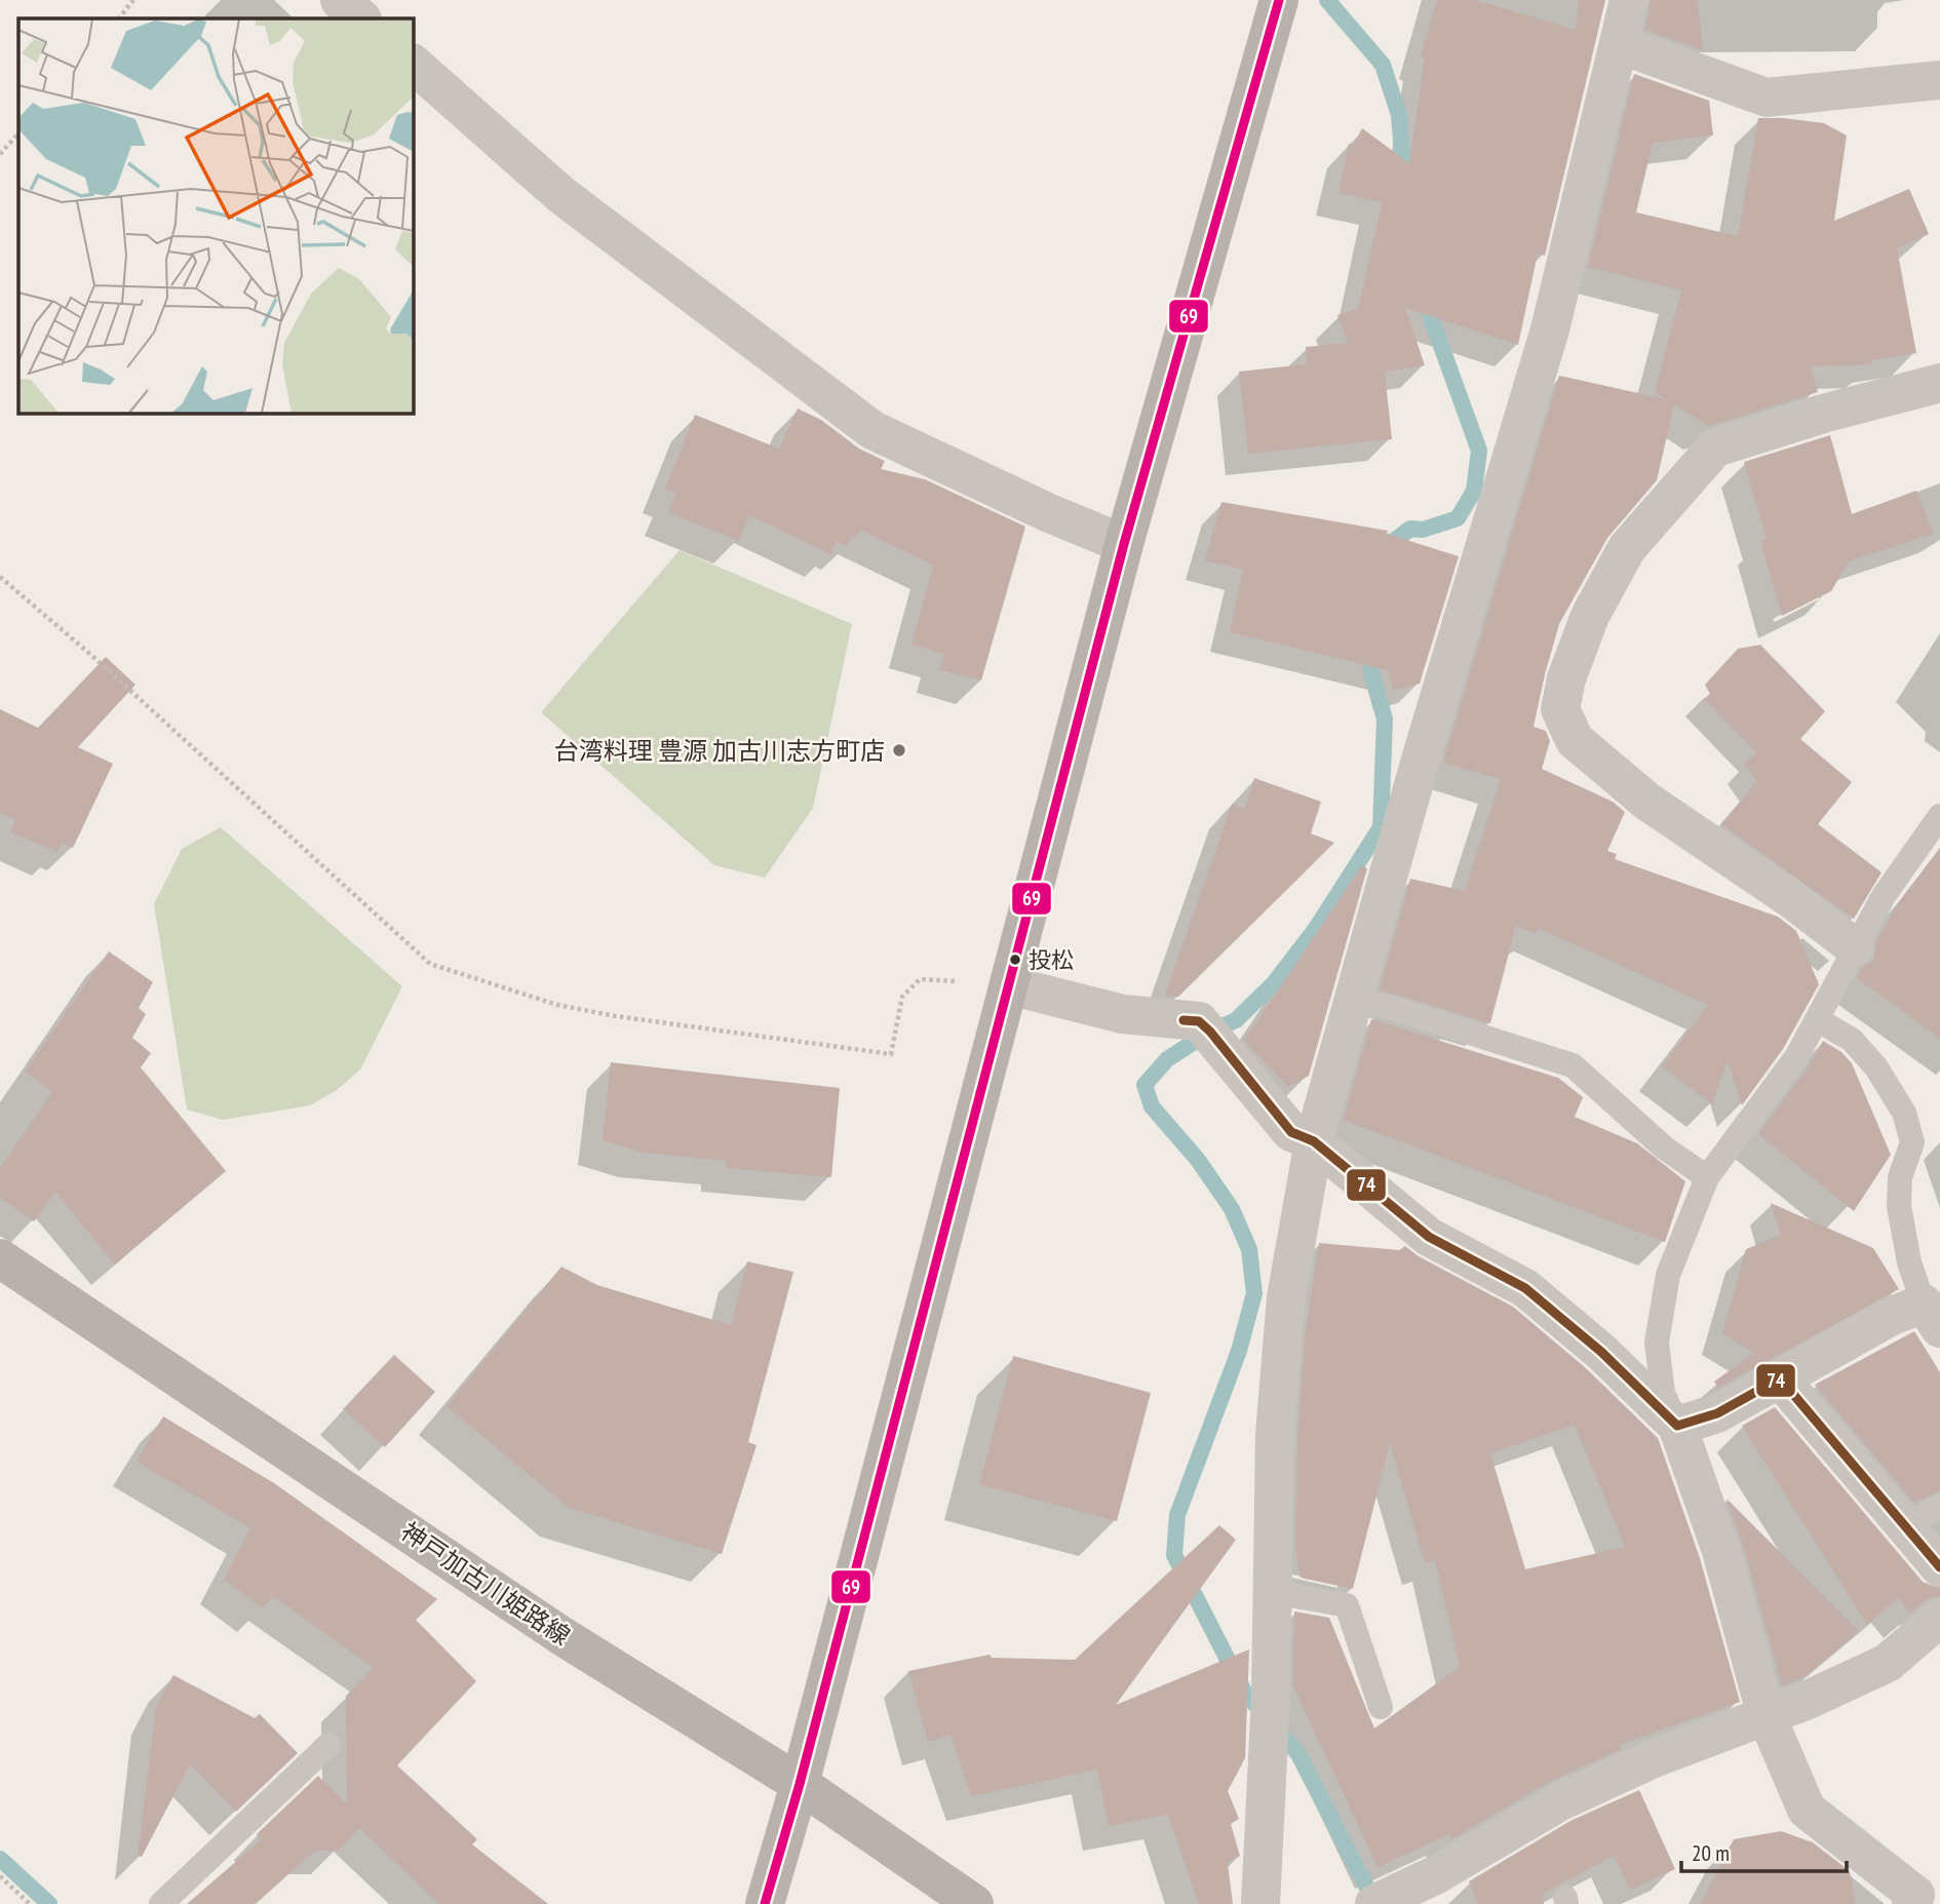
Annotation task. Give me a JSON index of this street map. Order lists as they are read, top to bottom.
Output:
{
  "streets": {
    "main road": ["神戸加古川姫路線"]
  },
  "places": ["台湾料理 豊源 加古川志方町店", "投松"],
  "lines": ["transit line 69", "transit line 74"],
  "scale_bar": "20 m"
}
